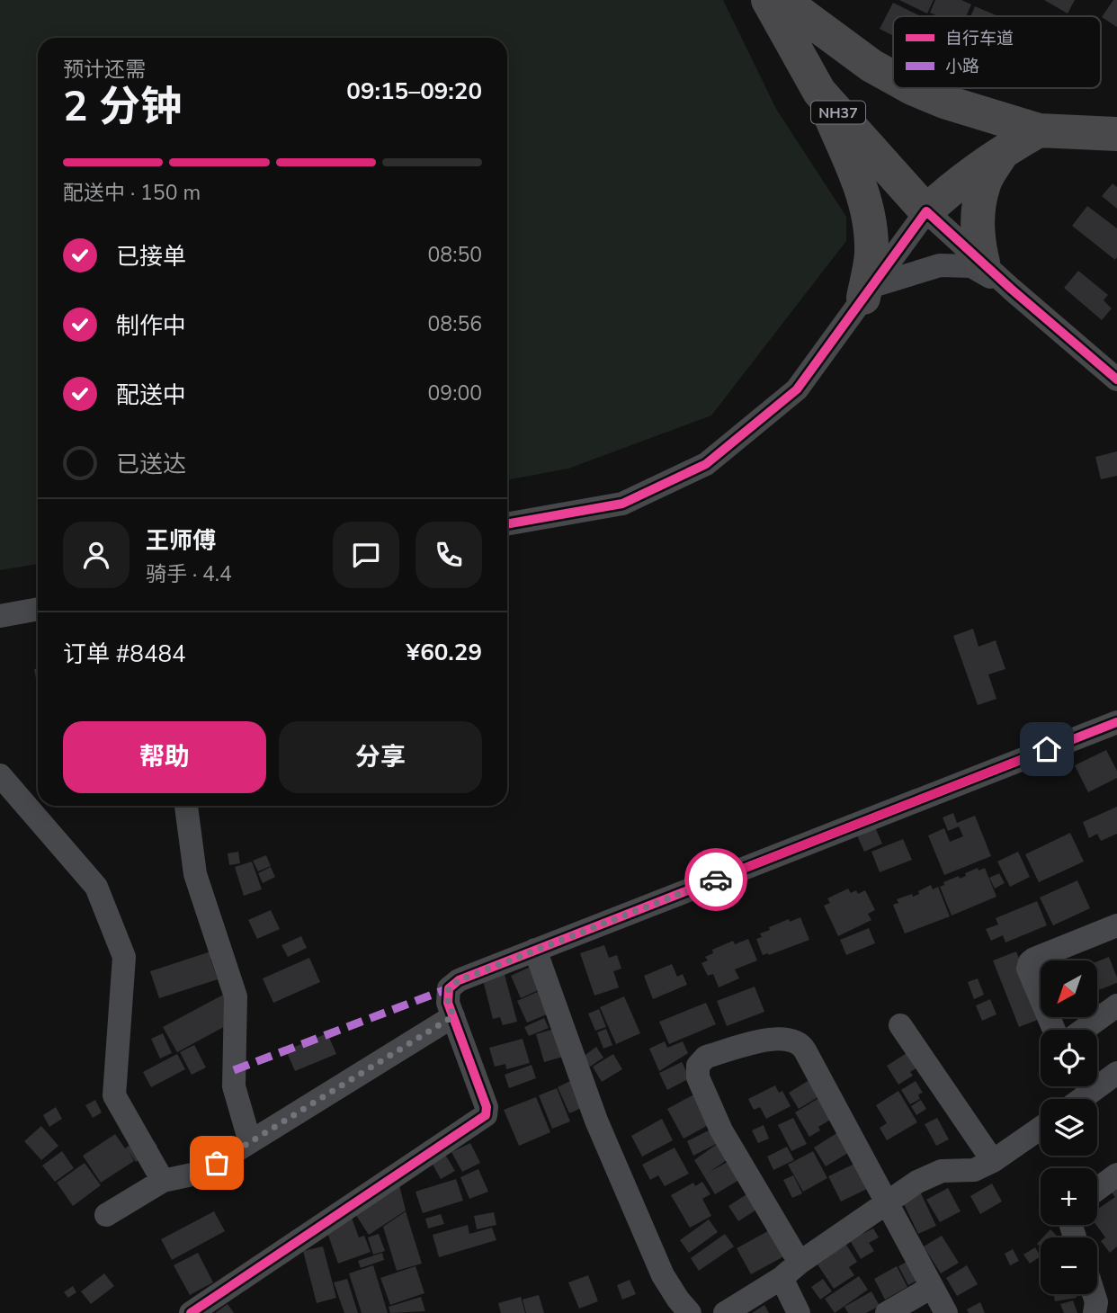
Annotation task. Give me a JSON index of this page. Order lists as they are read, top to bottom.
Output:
{
  "streets": {
    "highway": ["NH37"]
  },
  "legend": ["自行车道", "小路"],
  "north": "bottom left",
  "page": {
    "heading": ["2 分钟", "预计还需", "09:15–09:20"],
    "panel": [
      "王师傅",
      "骑手 · 4.4",
      "订单 #8484",
      "¥60.29"
    ],
    "bar": "配送中 · 150 m",
    "list": [
      ["已接单", "08:50"],
      ["制作中", "08:56"],
      ["配送中", "09:00"],
      "已送达"
    ],
    "buttons": ["帮助", "分享"],
    "map_buttons": ["+", "−"]
  }
}
